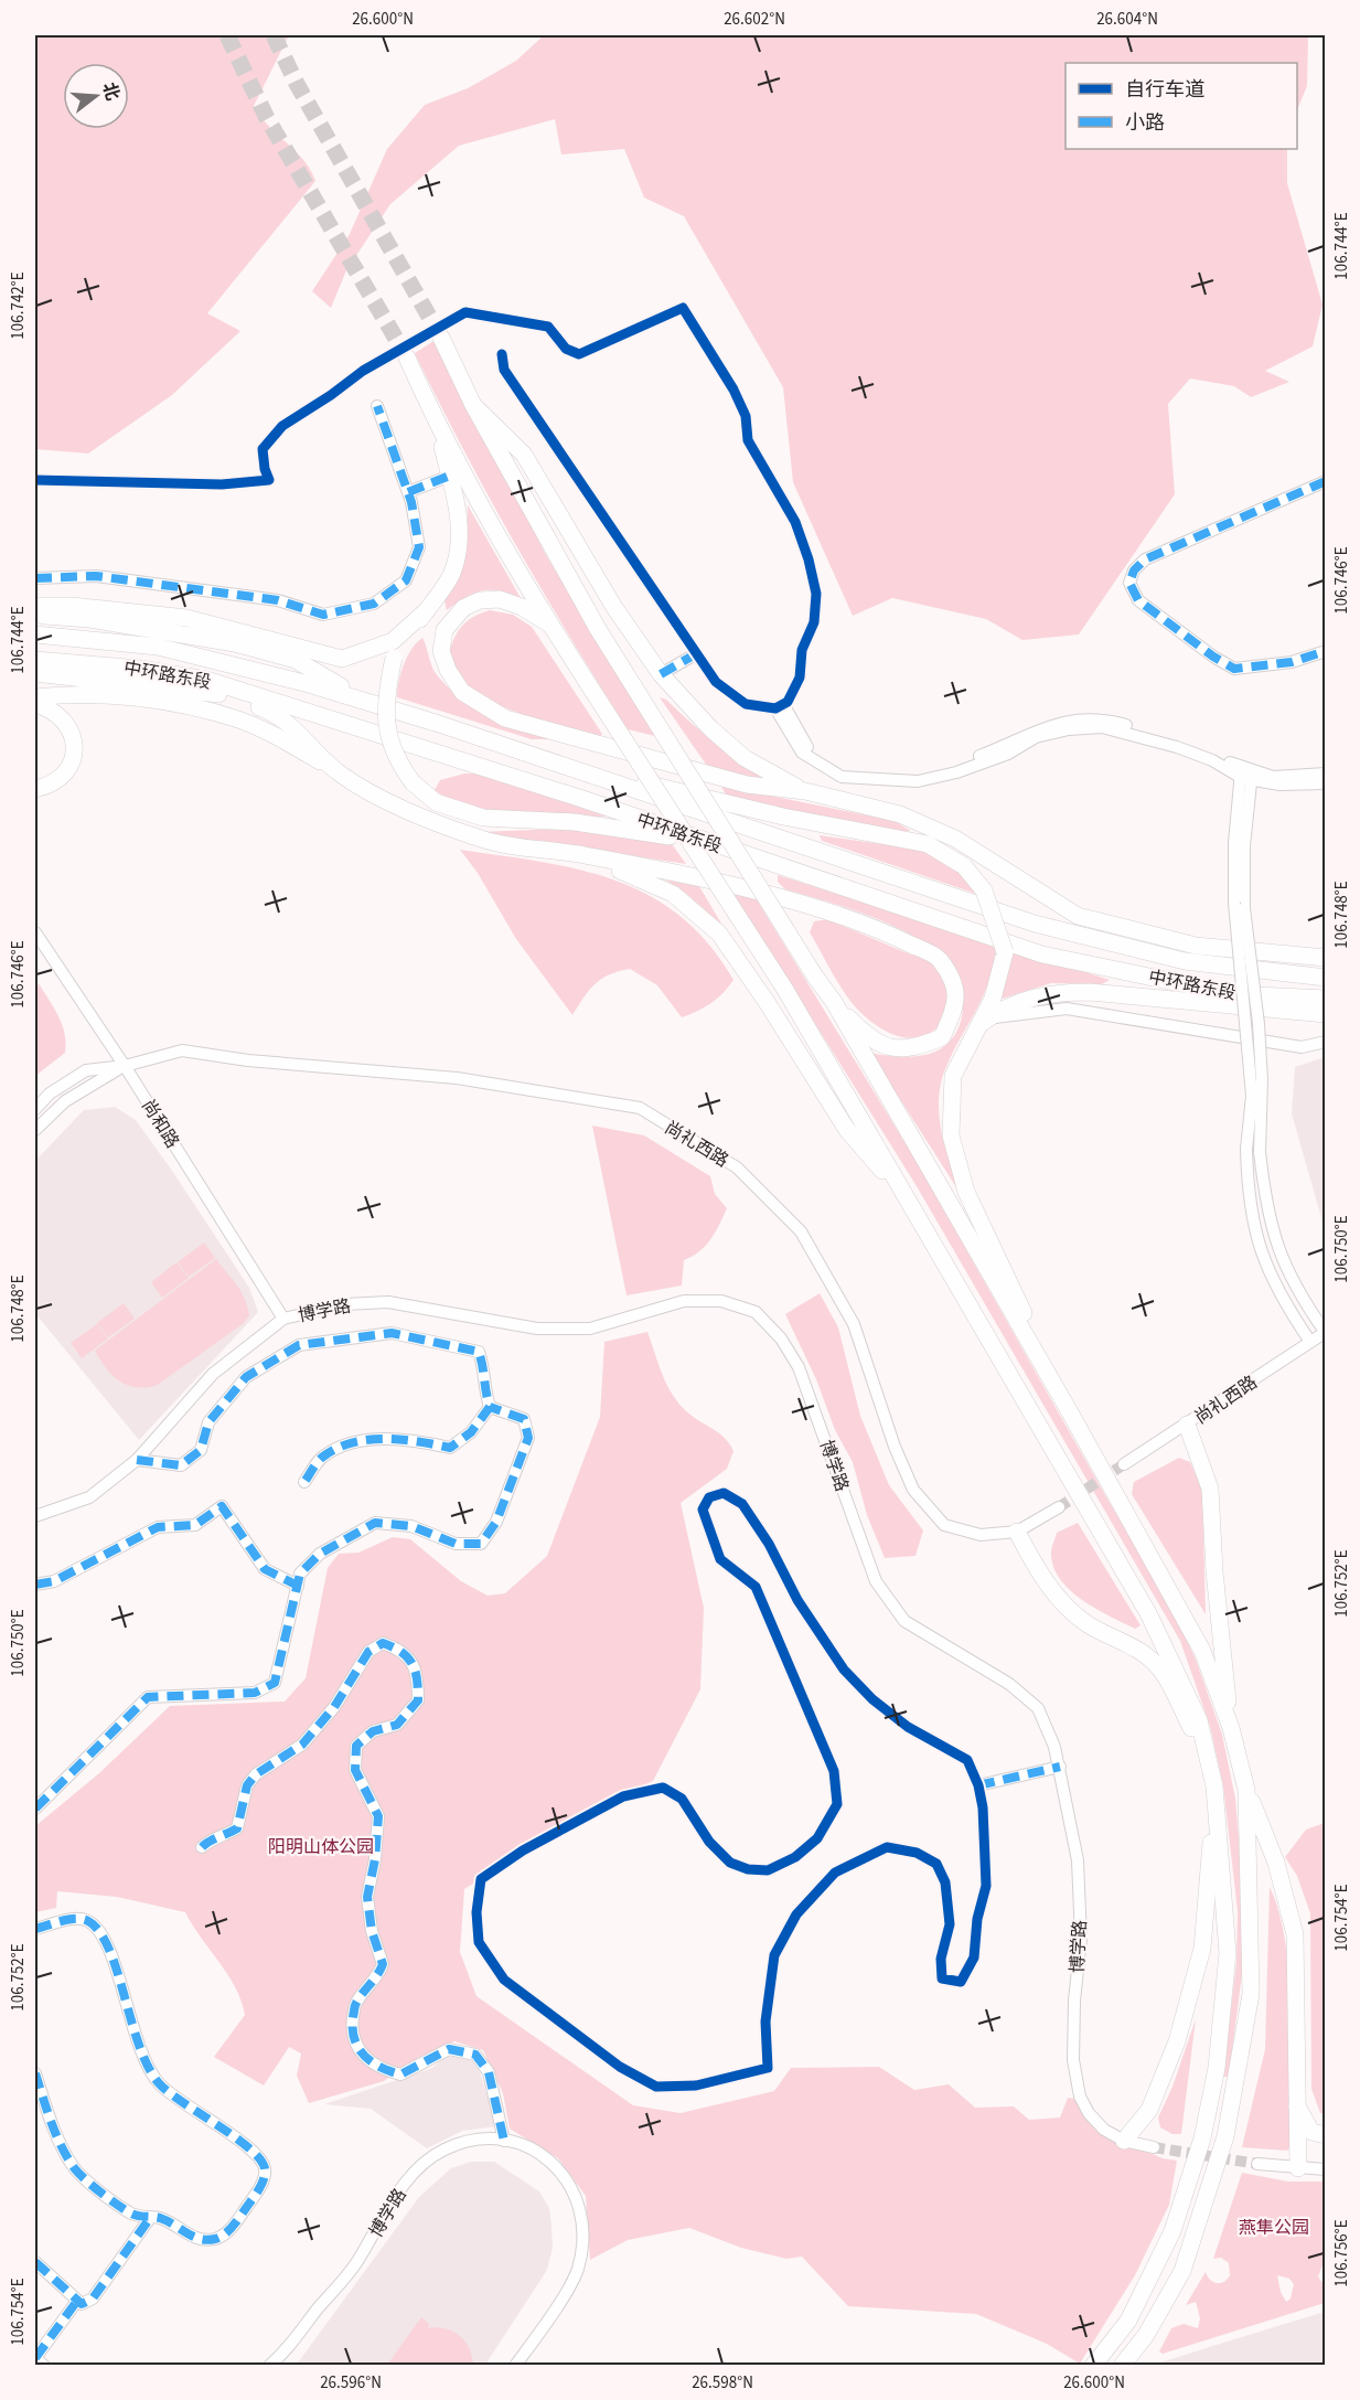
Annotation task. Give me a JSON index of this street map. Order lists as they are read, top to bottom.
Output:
{
  "streets": {
    "highway": ["中环路东段"],
    "street": ["尚和路", "尚礼西路", "博学路"]
  },
  "crossings": [
    ["尚和路", "尚礼西路"],
    ["尚和路", "博学路"]
  ],
  "parks": ["阳明山体公园", "燕隼公园"],
  "legend": ["自行车道", "小路"],
  "north": "right",
  "coordinates": [
    "26.600°N",
    "26.602°N",
    "26.604°N",
    "106.744°E",
    "106.742°E",
    "106.746°E",
    "106.748°E",
    "106.750°E",
    "106.752°E",
    "106.754°E",
    "106.756°E",
    "26.596°N",
    "26.598°N"
  ]
}
